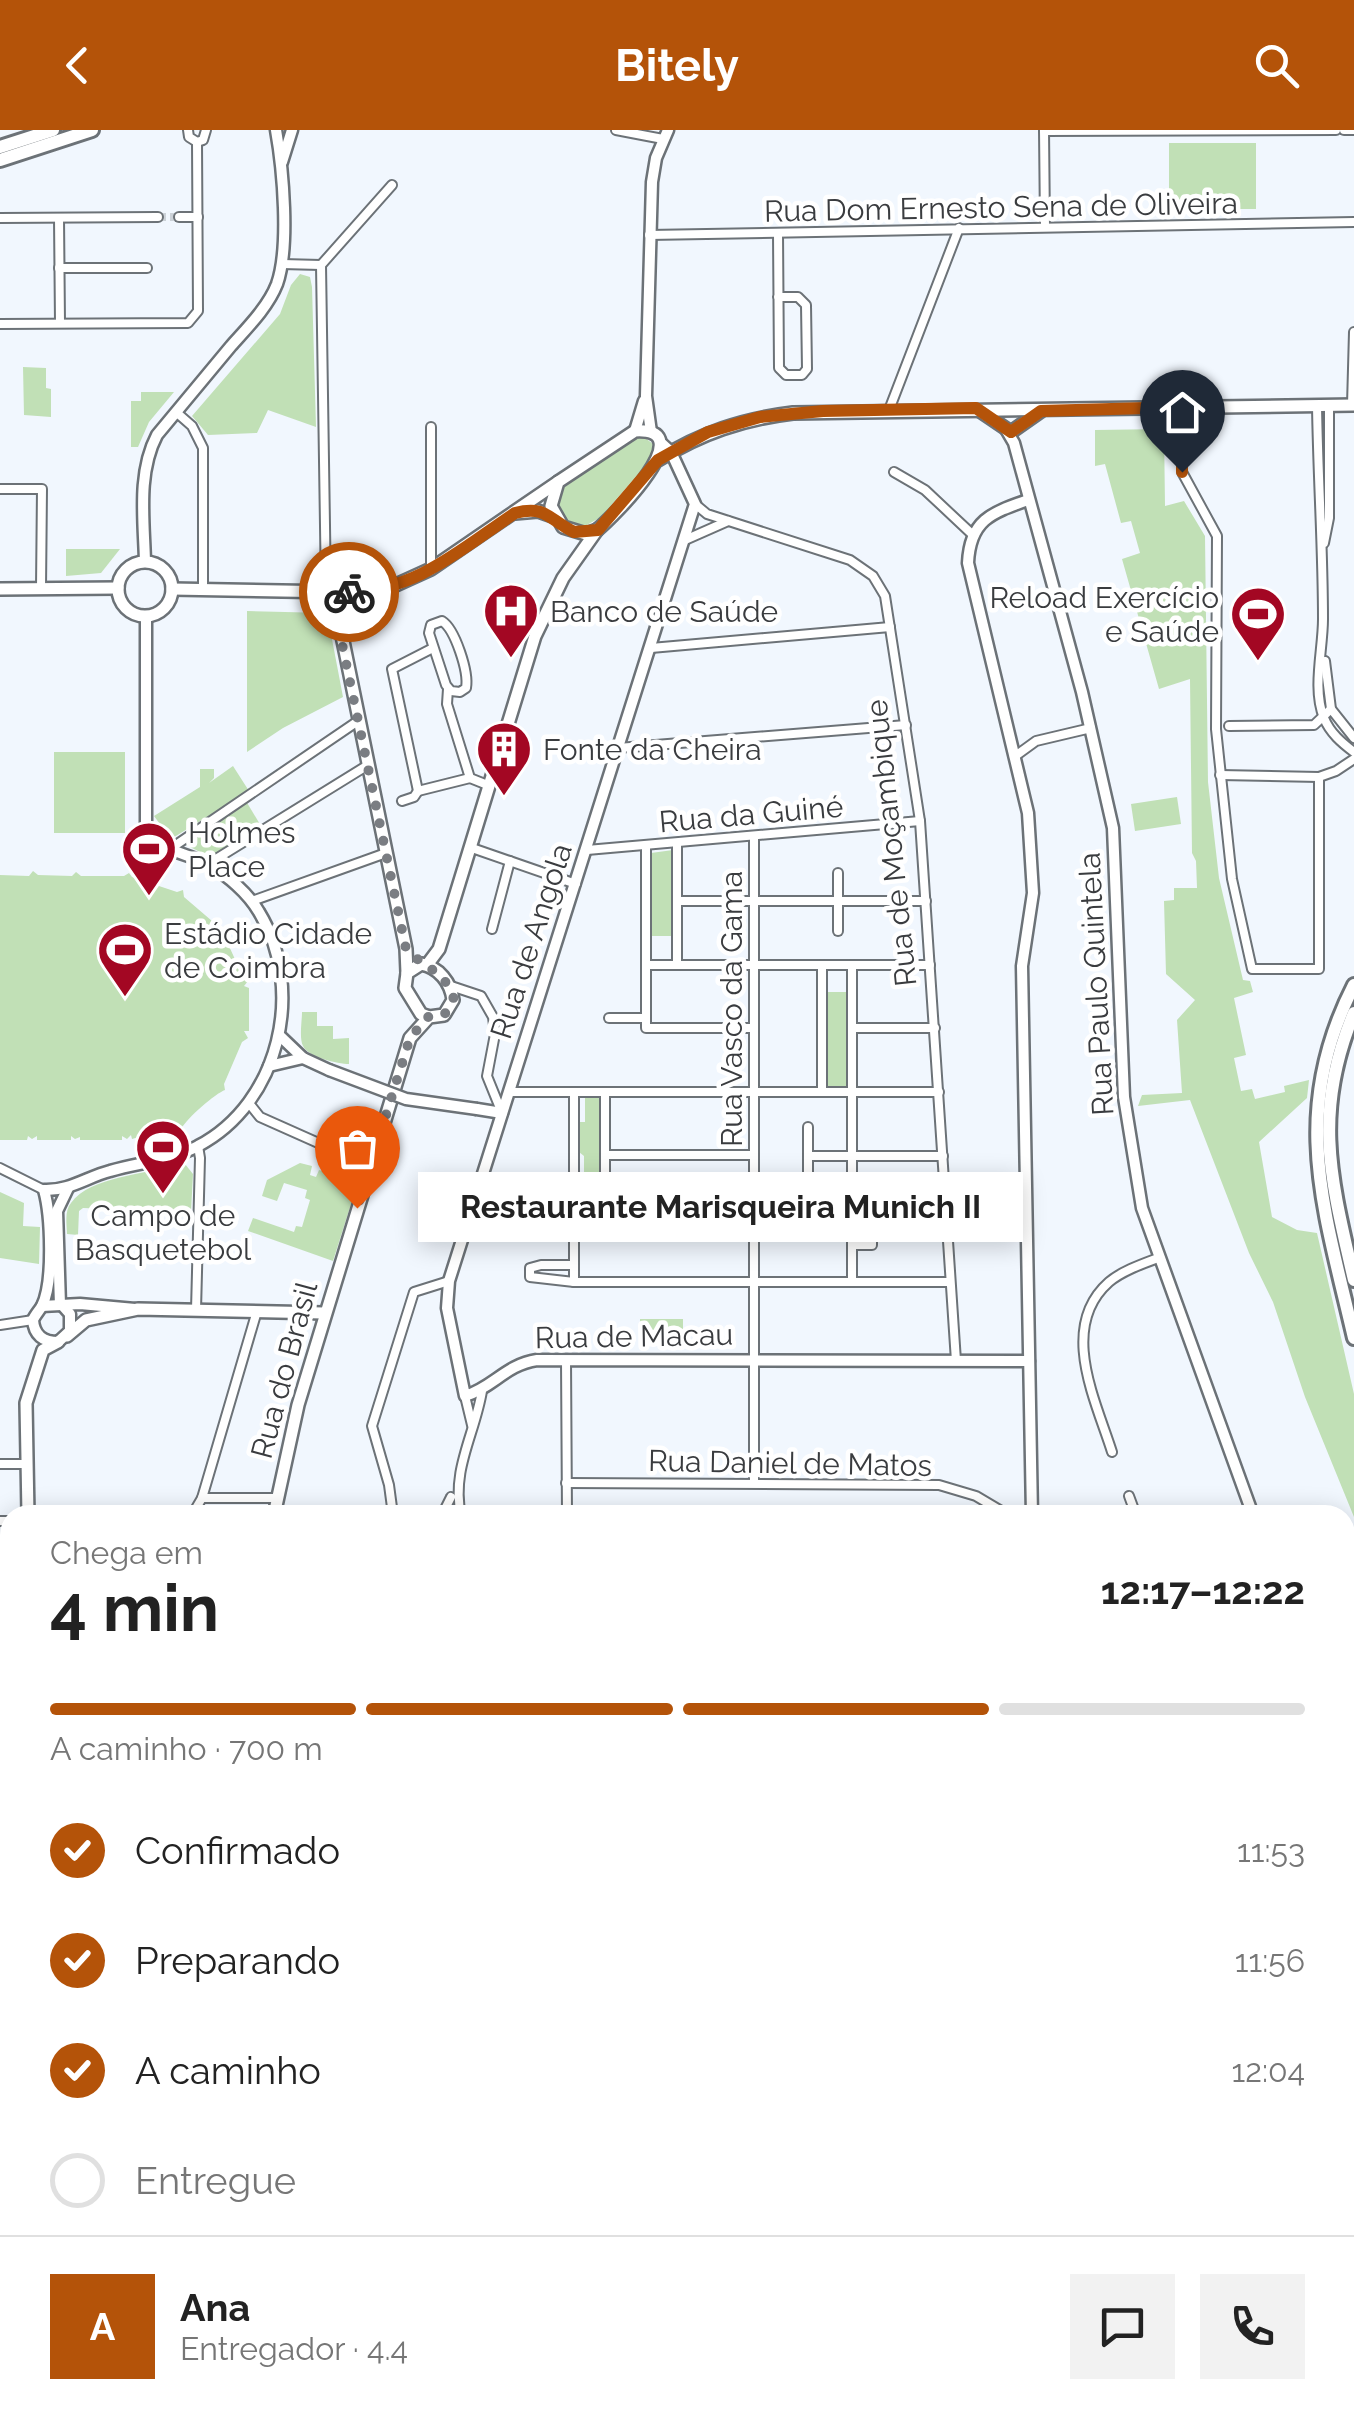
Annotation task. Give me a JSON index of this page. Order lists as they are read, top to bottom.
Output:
{
  "streets": {
    "main road": ["Rua do Brasil"],
    "street": [
      "Rua Dom Ernesto Sena de Oliveira",
      "Rua da Guiné",
      "Rua de Moçambique",
      "Rua de Angola",
      "Rua Paulo Quintela",
      "Rua Vasco da Gama",
      "Rua de Macau",
      "Rua Daniel de Matos"
    ]
  },
  "crossings": [
    ["Rua da Guiné", "Rua de Moçambique"],
    ["Rua da Guiné", "Rua de Angola"],
    ["Rua da Guiné", "Rua Vasco da Gama"],
    ["Rua de Moçambique", "Rua de Angola"],
    ["Rua de Moçambique", "Rua de Macau"],
    ["Rua de Angola", "Rua de Macau"],
    ["Rua Vasco da Gama", "Rua de Macau"],
    ["Rua Vasco da Gama", "Rua Daniel de Matos"]
  ],
  "places": {
    "hospital": ["Banco de Saúde"],
    "sports": [
      "Reload Exercício e Saúde",
      "Holmes Place",
      "Estádio Cidade de Coimbra",
      "Campo de Basquetebol"
    ],
    "building": ["Fonte da Cheira"],
    "other": ["Restaurante Marisqueira Munich II"]
  },
  "page": {
    "header": "Bitely",
    "bubble": "Restaurante Marisqueira Munich II",
    "heading": ["4 min", "Chega em", "12:17–12:22"],
    "panel": ["Ana", "Entregador · 4.4"],
    "bar": "A caminho · 700 m",
    "list": [
      ["Confirmado", "11:53"],
      ["Preparando", "11:56"],
      ["A caminho", "12:04"],
      "Entregue"
    ],
    "round": "A"
  }
}
